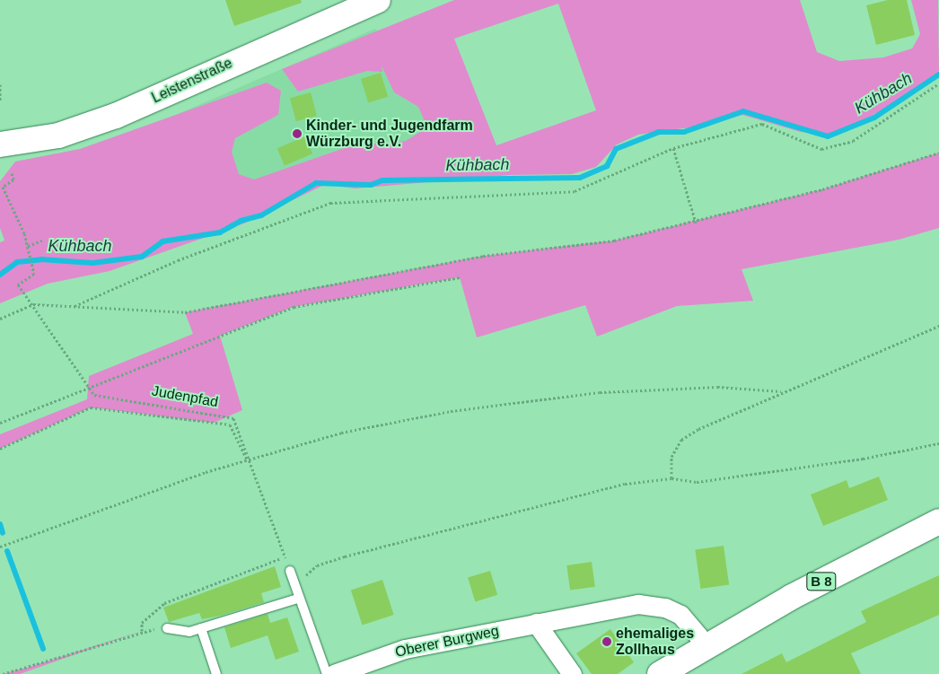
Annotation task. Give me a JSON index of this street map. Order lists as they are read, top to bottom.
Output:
{
  "streets": {
    "main road": ["Leistenstraße", "B 8"],
    "street": ["Oberer Burgweg"],
    "path": ["Judenpfad"]
  },
  "crossings": [
    ["B 8", "Oberer Burgweg"]
  ],
  "water": ["Kühbach"],
  "places": ["Kinder- und Jugendfarm Würzburg e.V.", "ehemaliges Zollhaus"]
}
